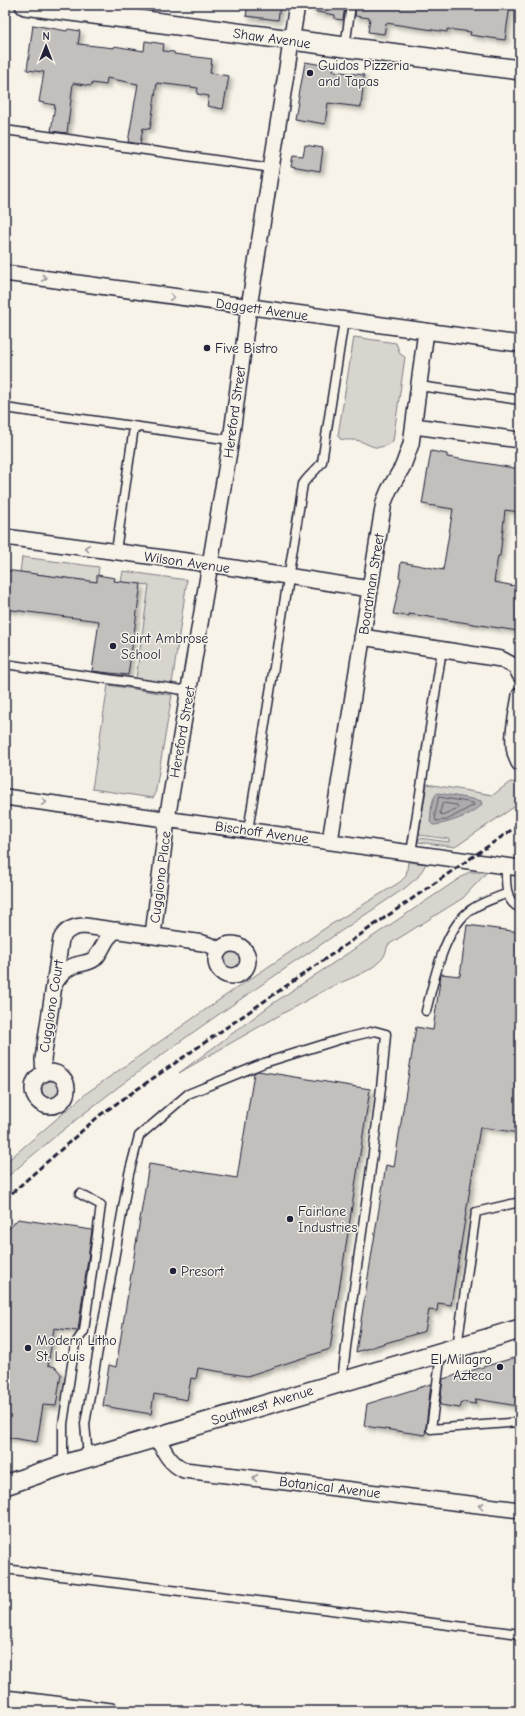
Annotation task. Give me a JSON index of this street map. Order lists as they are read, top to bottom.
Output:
{
  "streets": {
    "street": [
      "Shaw Avenue",
      "Daggett Avenue",
      "Hereford Street",
      "Wilson Avenue",
      "Boardman Street",
      "Bischoff Avenue",
      "Cuggiono Place",
      "Cuggiono Court",
      "Southwest Avenue",
      "Botanical Avenue"
    ]
  },
  "crossings": [
    ["Shaw Avenue", "Hereford Street"],
    ["Daggett Avenue", "Hereford Street"],
    ["Daggett Avenue", "Boardman Street"],
    ["Hereford Street", "Wilson Avenue"],
    ["Hereford Street", "Bischoff Avenue"],
    ["Hereford Street", "Cuggiono Place"],
    ["Wilson Avenue", "Boardman Street"],
    ["Boardman Street", "Bischoff Avenue"],
    ["Bischoff Avenue", "Cuggiono Place"],
    ["Cuggiono Place", "Cuggiono Court"],
    ["Southwest Avenue", "Botanical Avenue"]
  ],
  "one_way": ["Daggett Avenue", "Botanical Avenue"],
  "places": [
    "Guidos Pizzeria and Tapas",
    "Five Bistro",
    "Saint Ambrose School",
    "Fairlane Industries",
    "Presort",
    "Modern Litho St. Louis",
    "El Milagro Azteca"
  ],
  "north": "top"
}
